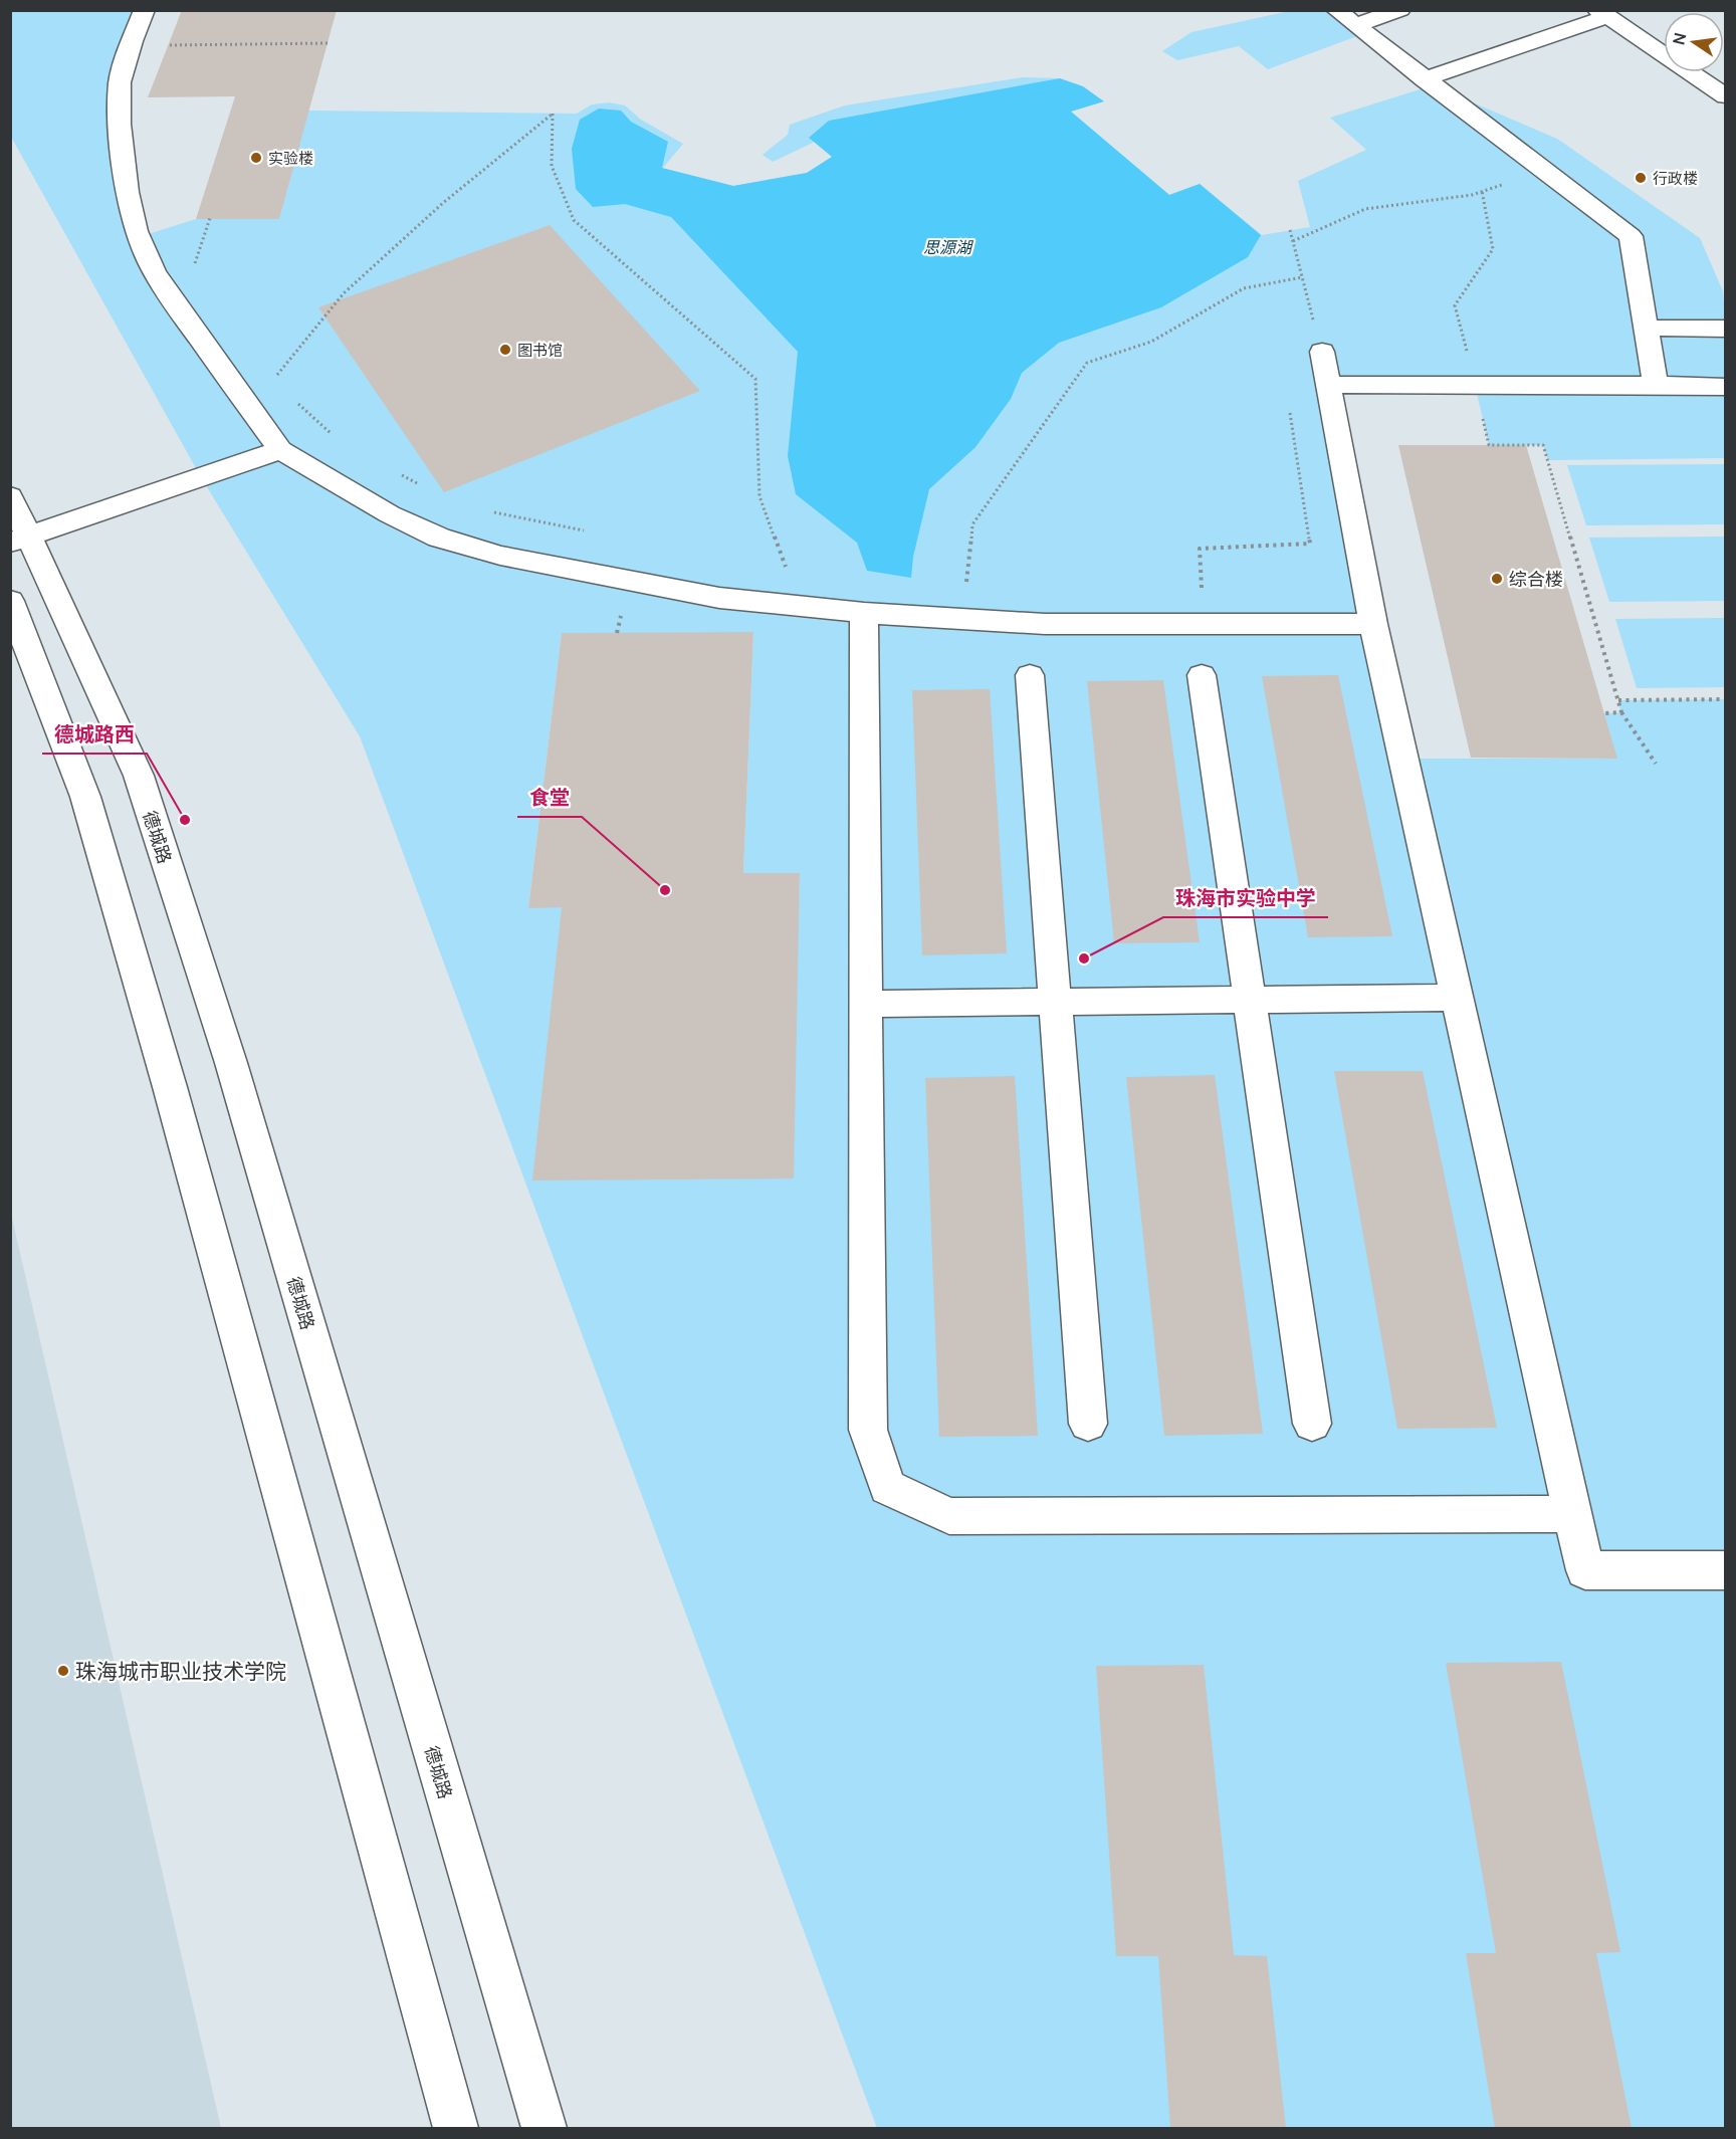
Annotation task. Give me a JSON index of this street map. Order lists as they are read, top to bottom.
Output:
{
  "streets": {
    "street": ["德城路"]
  },
  "water": ["思源湖"],
  "places": [
    "实验楼",
    "行政楼",
    "图书馆",
    "综合楼",
    "德城路西",
    "食堂",
    "珠海市实验中学",
    "珠海城市职业技术学院"
  ],
  "north": "left"
}
